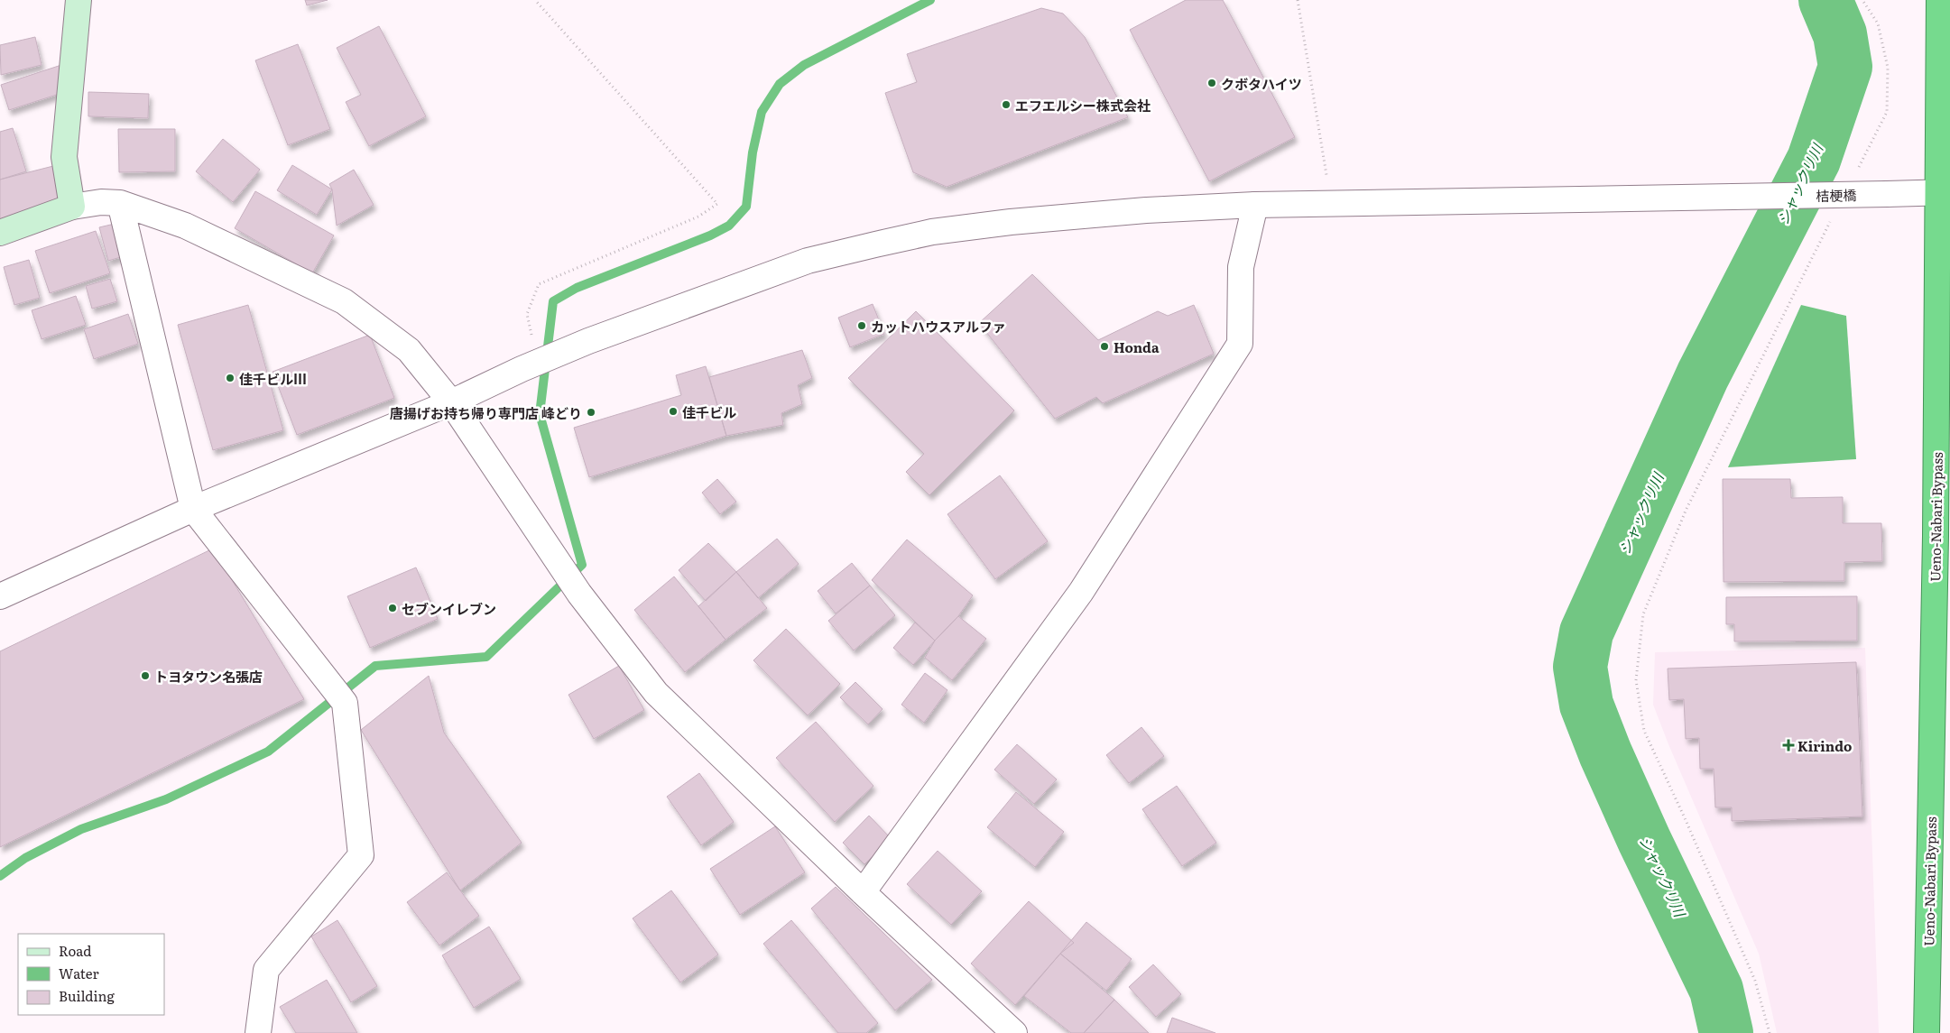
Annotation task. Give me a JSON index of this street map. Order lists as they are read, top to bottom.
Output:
{
  "streets": {
    "highway": ["Ueno-Nabari Bypass"],
    "street": ["桔梗橋"]
  },
  "crossings": [
    ["桔梗橋", "Ueno-Nabari Bypass"]
  ],
  "water": ["シャックリ川"],
  "places": {
    "other": [
      "クボタハイツ",
      "エフエルシー株式会社",
      "カットハウスアルファ",
      "Honda",
      "佳千ビルⅢ",
      "佳千ビル",
      "唐揚げお持ち帰り専門店 峰どり",
      "セブンイレブン",
      "トヨタウン名張店"
    ],
    "health": ["Kirindo"]
  },
  "legend": ["Road", "Water", "Building"]
}
